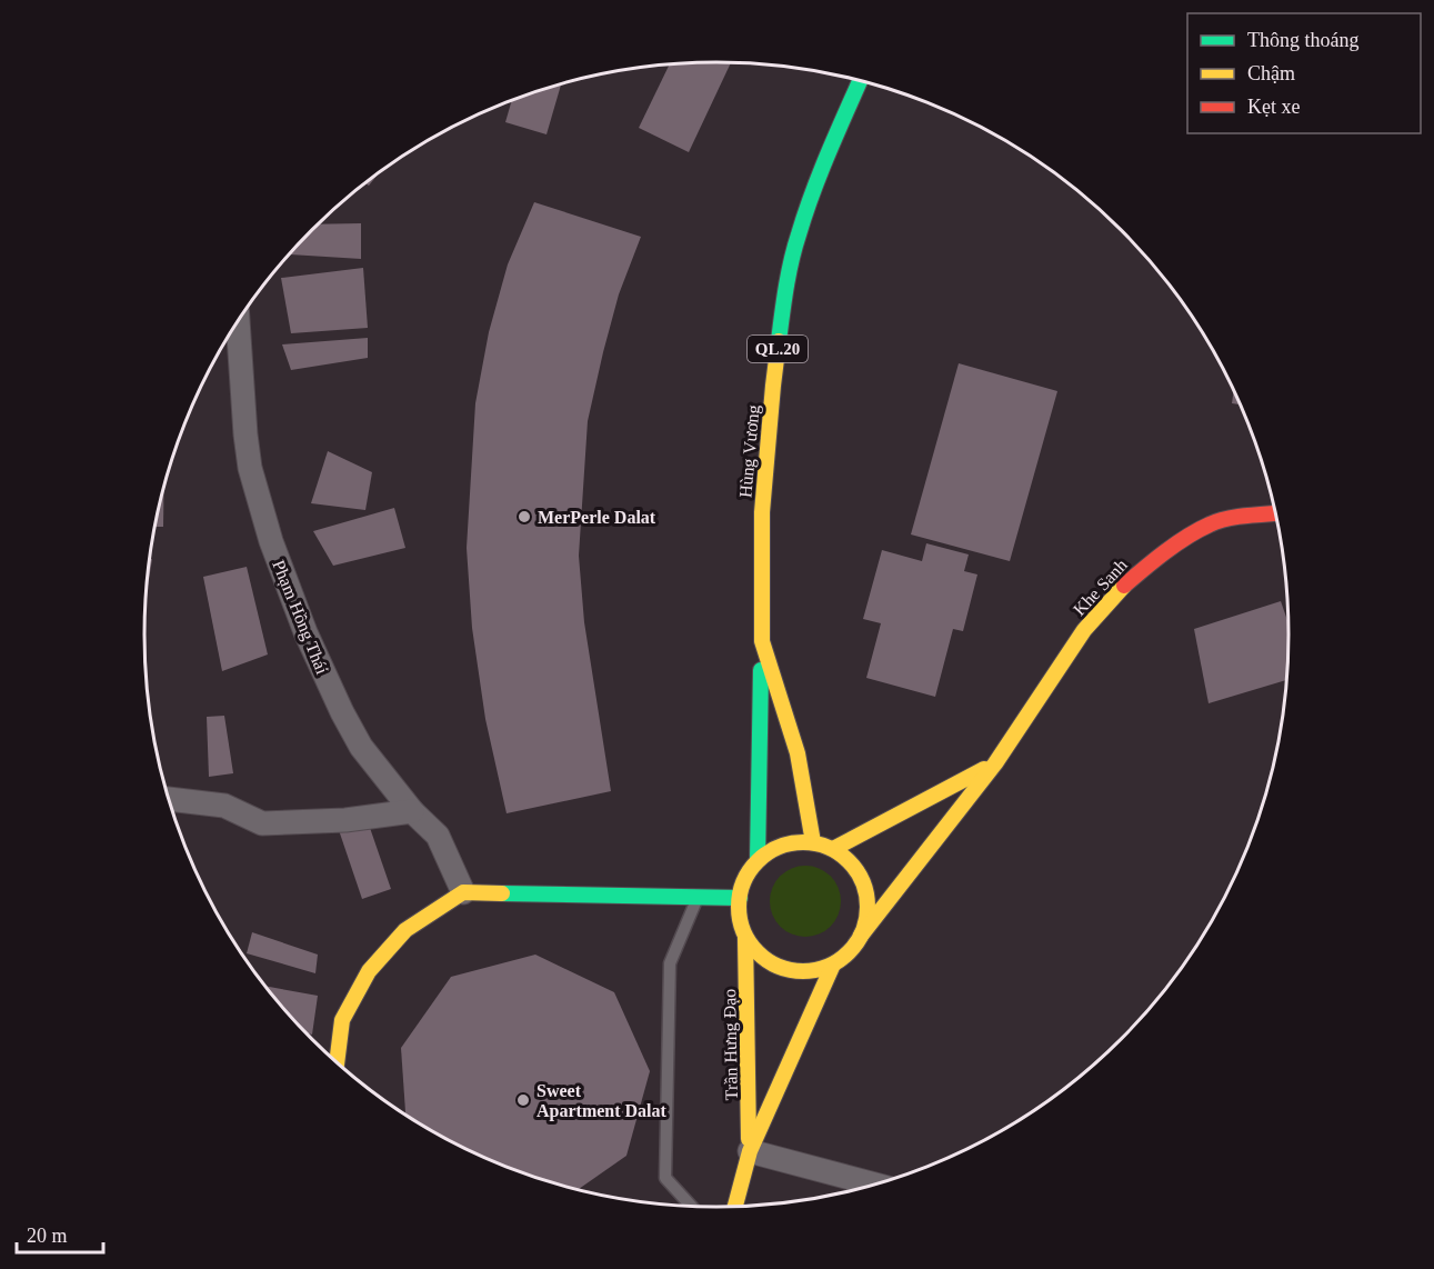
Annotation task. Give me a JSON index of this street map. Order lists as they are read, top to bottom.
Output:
{
  "streets": {
    "main road": [
      "QL.20",
      "Hùng Vương",
      "Khe Sanh",
      "Trần Hưng Đạo"
    ],
    "street": ["Phạm Hồng Thái"]
  },
  "crossings": [
    ["QL.20", "Hùng Vương"],
    ["QL.20", "Khe Sanh"],
    ["QL.20", "Trần Hưng Đạo"],
    ["Hùng Vương", "Khe Sanh"],
    ["Hùng Vương", "Trần Hưng Đạo"],
    ["Khe Sanh", "Trần Hưng Đạo"]
  ],
  "places": ["MerPerle Dalat", "Sweet Apartment Dalat"],
  "legend": ["Thông thoáng", "Chậm", "Kẹt xe"],
  "scale_bar": "20 m"
}
